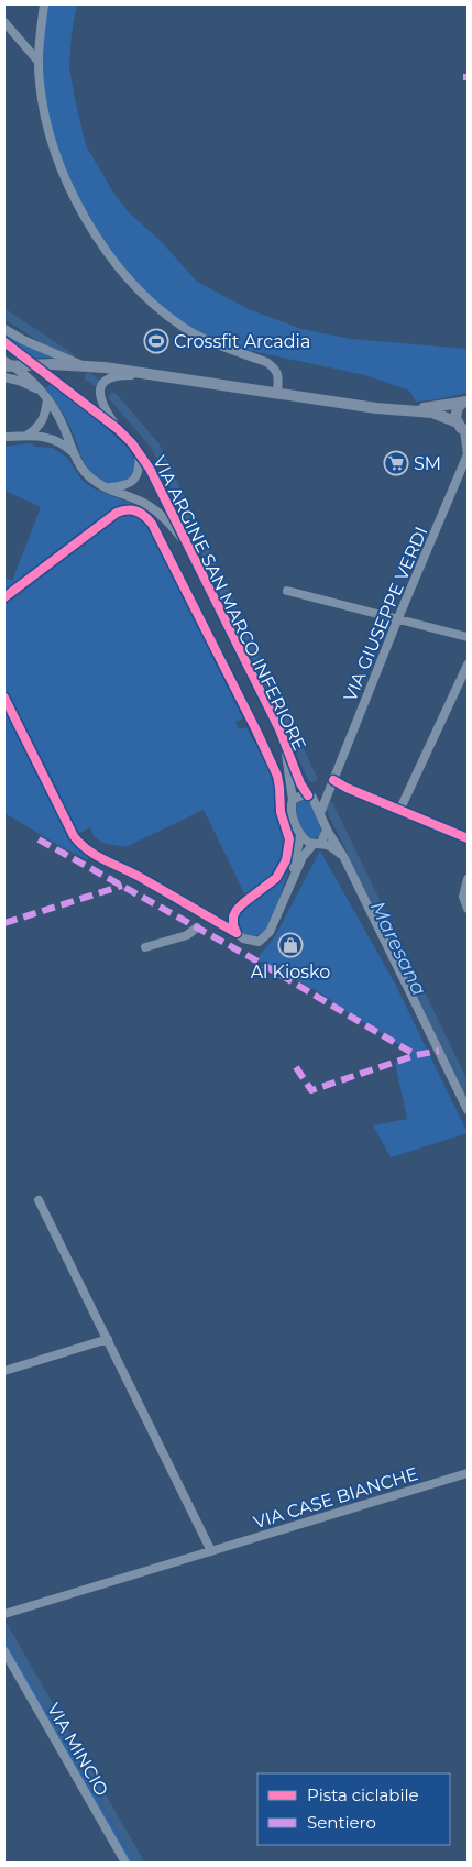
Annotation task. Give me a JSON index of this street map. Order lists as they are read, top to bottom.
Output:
{
  "streets": {
    "street": [
      "VIA ARGINE SAN MARCO INFERIORE",
      "VIA GIUSEPPE VERDI",
      "VIA CASE BIANCHE",
      "VIA MINCIO"
    ]
  },
  "crossings": [
    ["VIA ARGINE SAN MARCO INFERIORE", "VIA GIUSEPPE VERDI"]
  ],
  "water": ["Maresana"],
  "places": {
    "sports": ["Crossfit Arcadia"],
    "supermarket": ["SM"],
    "shop": ["Al Kiosko"]
  },
  "legend": ["Pista ciclabile", "Sentiero"]
}
